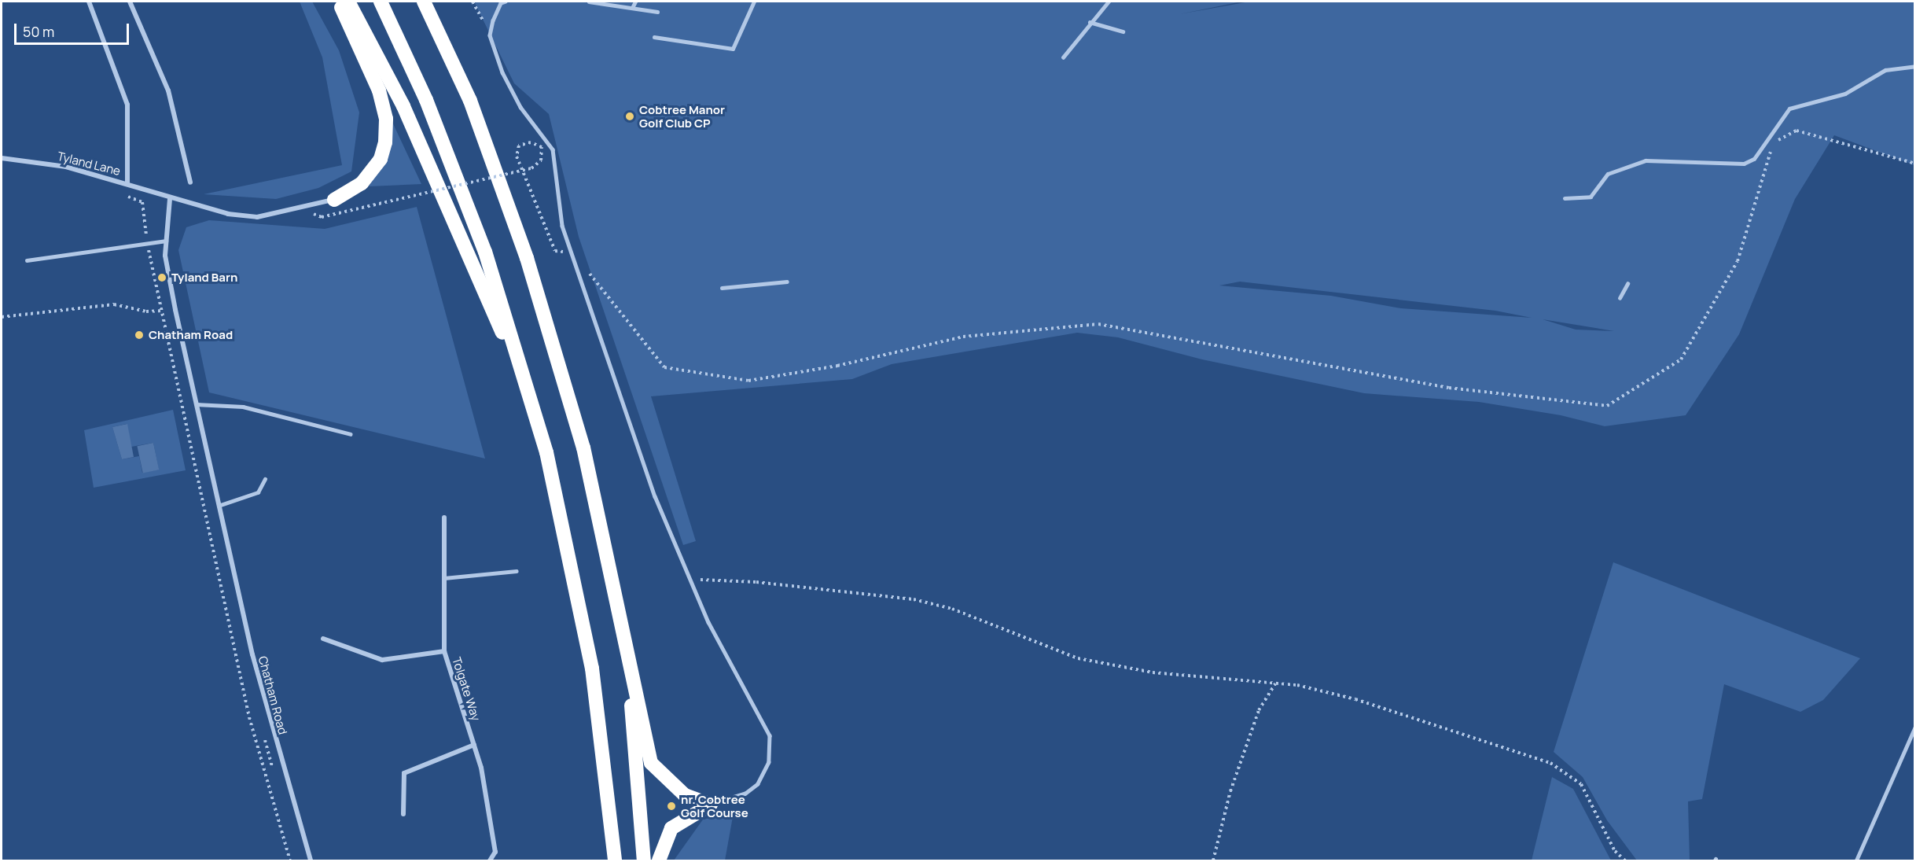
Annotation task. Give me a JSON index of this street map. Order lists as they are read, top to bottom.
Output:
{
  "streets": {
    "street": ["Tyland Lane", "Tolgate Way", "Chatham Road"]
  },
  "crossings": [
    ["Tyland Lane", "Chatham Road"]
  ],
  "places": [
    "Cobtree Manor Golf Club CP",
    "Tyland Barn",
    "Chatham Road",
    "nr. Cobtree Golf Course"
  ],
  "scale_bar": "50 m"
}
